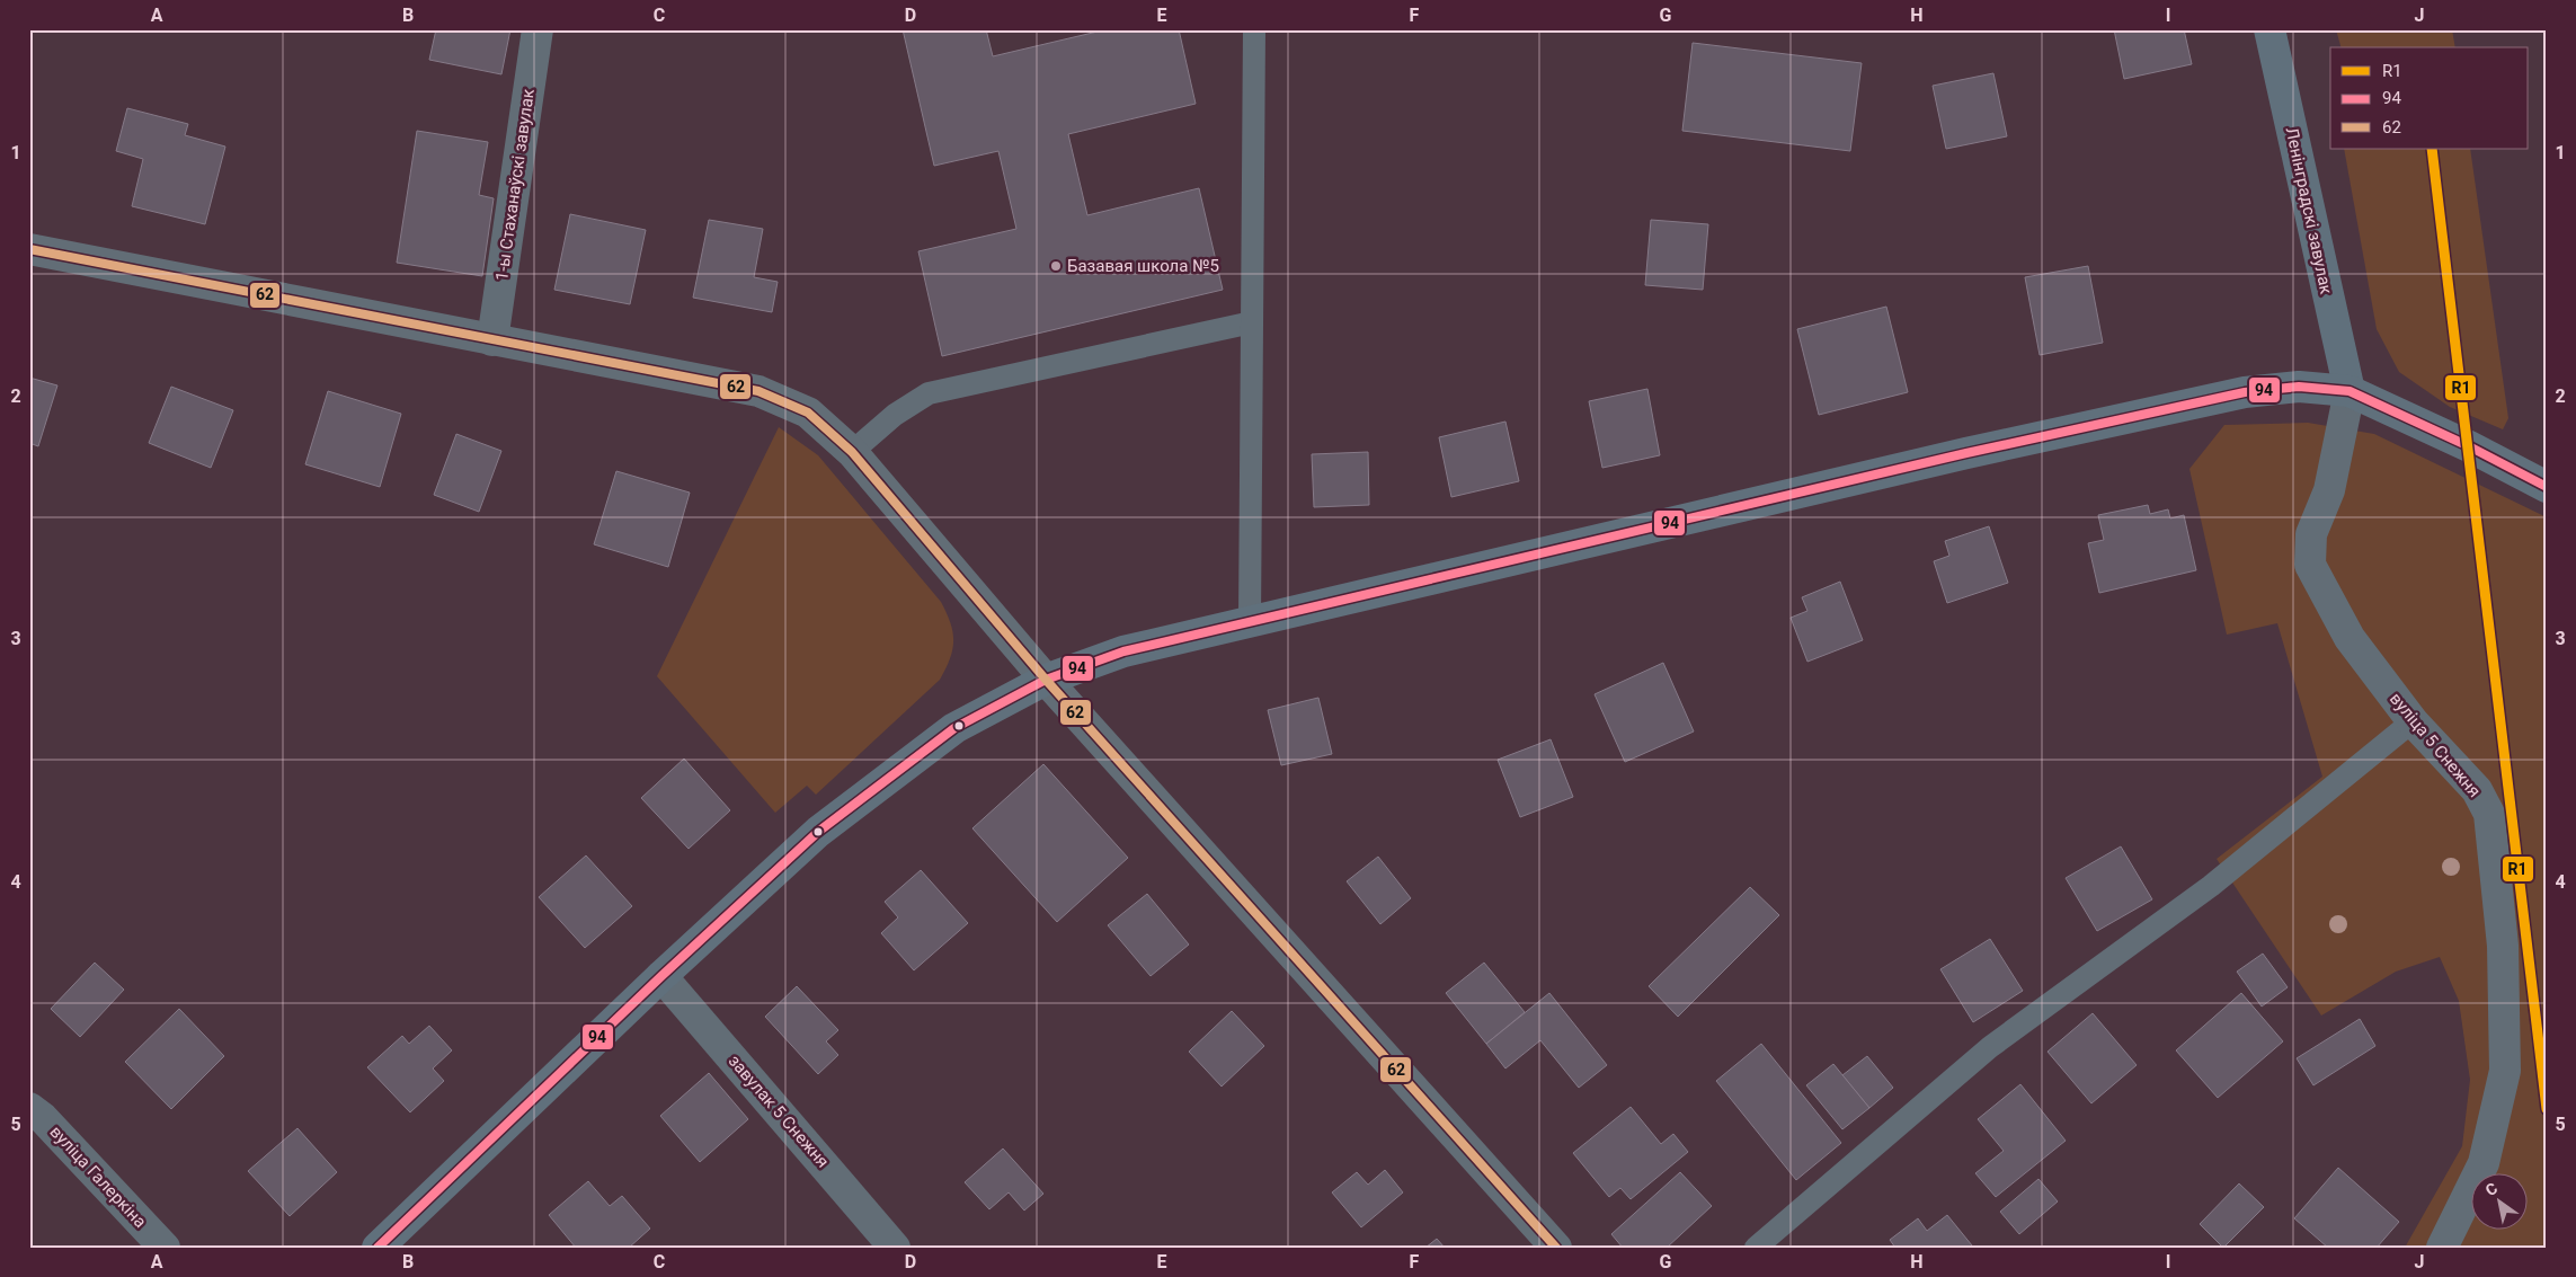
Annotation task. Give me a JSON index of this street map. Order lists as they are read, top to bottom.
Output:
{
  "streets": {
    "street": [
      "1-ы Стаханаўскі завулак",
      "Ленінградскі завулак",
      "вуліца 5 Снежня",
      "завулак 5 Снежня",
      "вуліца Галеркіна"
    ]
  },
  "crossings": [
    ["Ленінградскі завулак", "вуліца 5 Снежня"]
  ],
  "places": ["Базавая школа №5"],
  "lines": ["transit line R1", "transit line 62", "transit line 94"],
  "legend": ["R1", "94", "62"],
  "north": "top left",
  "grid": {
    "columns": [
      "A",
      "B",
      "C",
      "D",
      "E",
      "F",
      "G",
      "H",
      "I",
      "J"
    ],
    "rows": [
      "1",
      "2",
      "3",
      "4",
      "5"
    ]
  }
}
